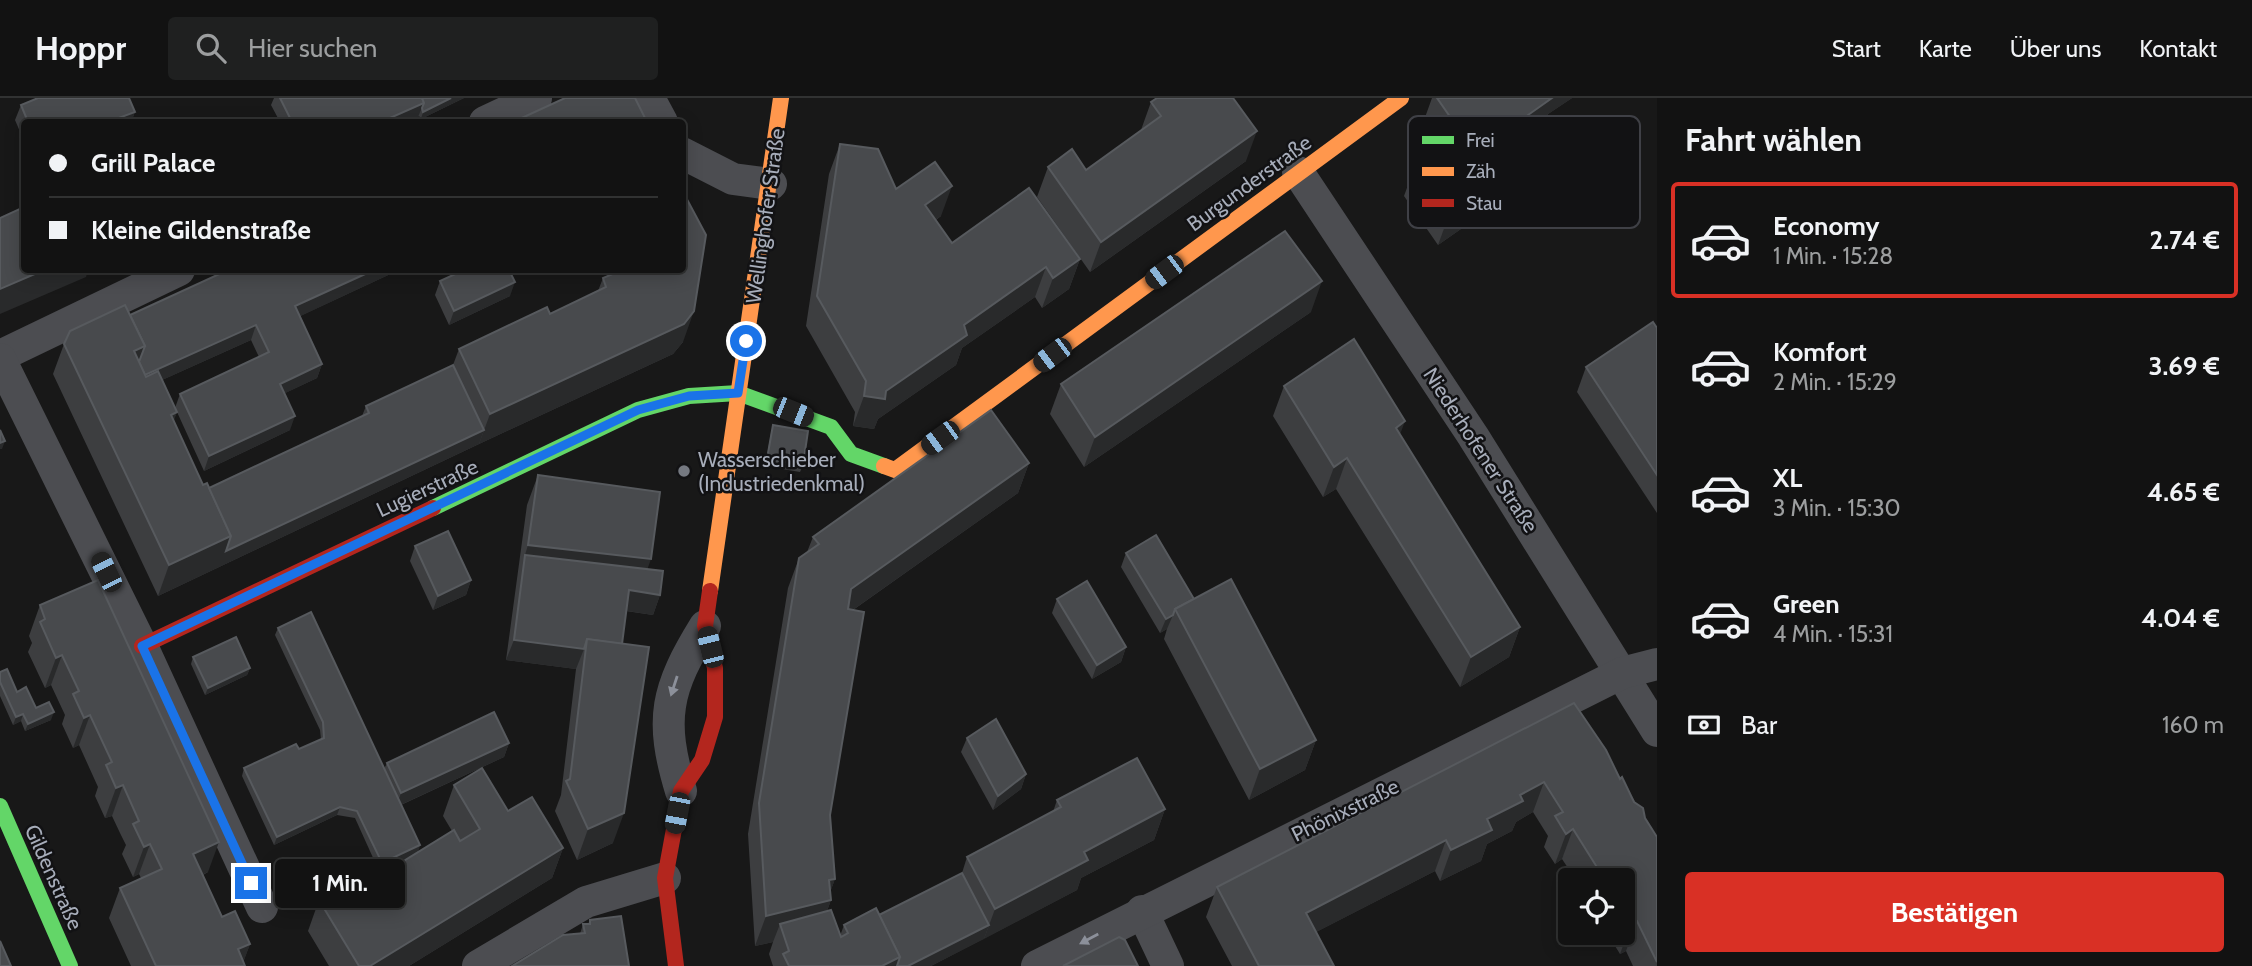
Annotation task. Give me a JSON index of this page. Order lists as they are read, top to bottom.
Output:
{
  "streets": {
    "street": [
      "Burgunderstraße",
      "Wellinghofer Straße",
      "Niederhofener Straße",
      "Lugierstraße",
      "Phönixstraße",
      "Gildenstraße"
    ]
  },
  "crossings": [
    ["Burgunderstraße", "Wellinghofer Straße"],
    ["Burgunderstraße", "Niederhofener Straße"],
    ["Burgunderstraße", "Lugierstraße"],
    ["Wellinghofer Straße", "Lugierstraße"],
    ["Niederhofener Straße", "Phönixstraße"]
  ],
  "places": ["Wasserschieber (Industriedenkmal)"],
  "legend": ["Frei", "Zäh", "Stau"],
  "page": {
    "header": "Hoppr",
    "search": "Hier suchen",
    "nav": [
      "Start",
      "Karte",
      "Über uns",
      "Kontakt"
    ],
    "heading": "Fahrt wählen",
    "banner": ["Grill Palace", "Kleine Gildenstraße"],
    "list": [
      {
        "name": "Economy",
        "note": "1 Min. · 15:28",
        "value": "2.74 €"
      },
      {
        "name": "Komfort",
        "note": "2 Min. · 15:29",
        "value": "3.69 €"
      },
      {
        "name": "XL",
        "note": "3 Min. · 15:30",
        "value": "4.65 €"
      },
      {
        "name": "Green",
        "note": "4 Min. · 15:31",
        "value": "4.04 €"
      }
    ],
    "pay": ["Bar", "160 m"],
    "buttons": "Bestätigen",
    "bubble": "1 Min."
  }
}
